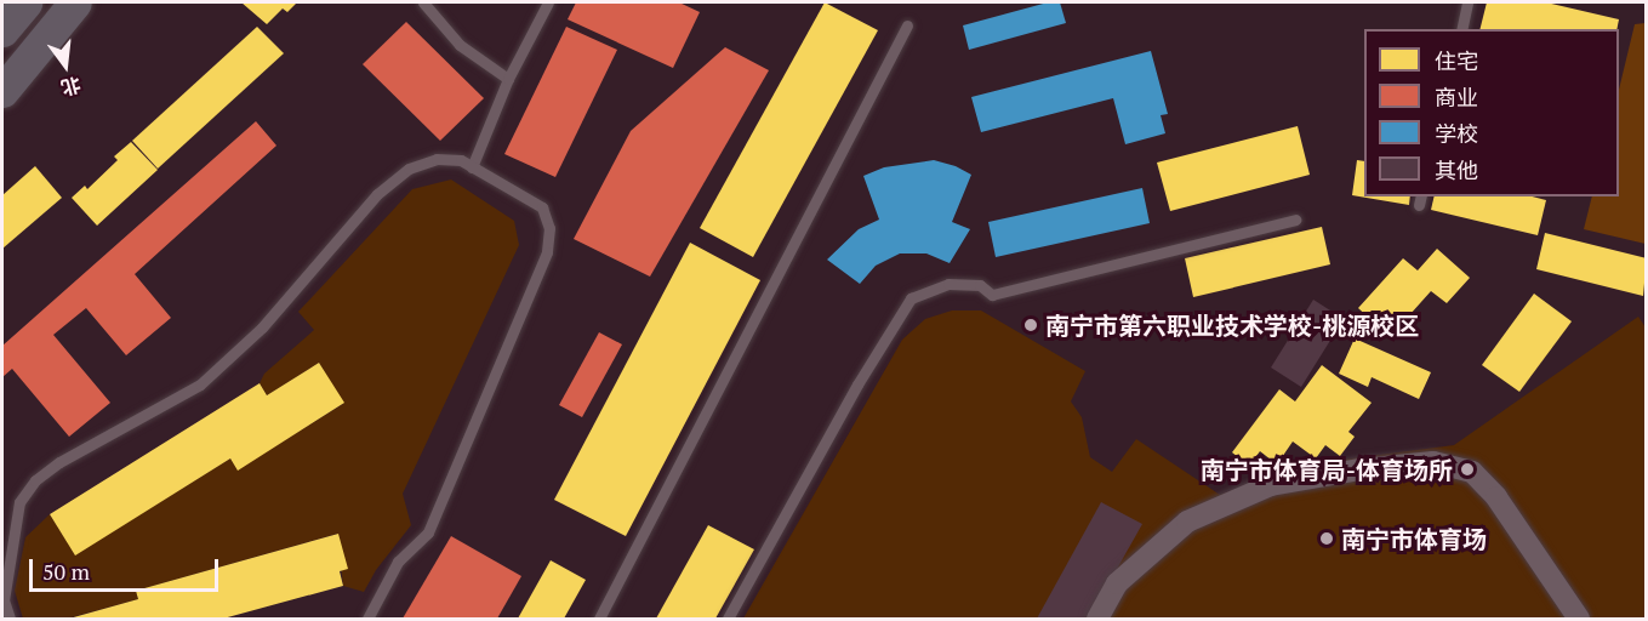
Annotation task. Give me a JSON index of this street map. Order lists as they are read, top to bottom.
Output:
{
  "places": ["南宁市第六职业技术学校-桃源校区", "南宁市体育局-体育场所", "南宁市体育场"],
  "legend": [
    "住宅",
    "商业",
    "学校",
    "其他"
  ],
  "scale_bar": "50 m",
  "north": "bottom"
}
